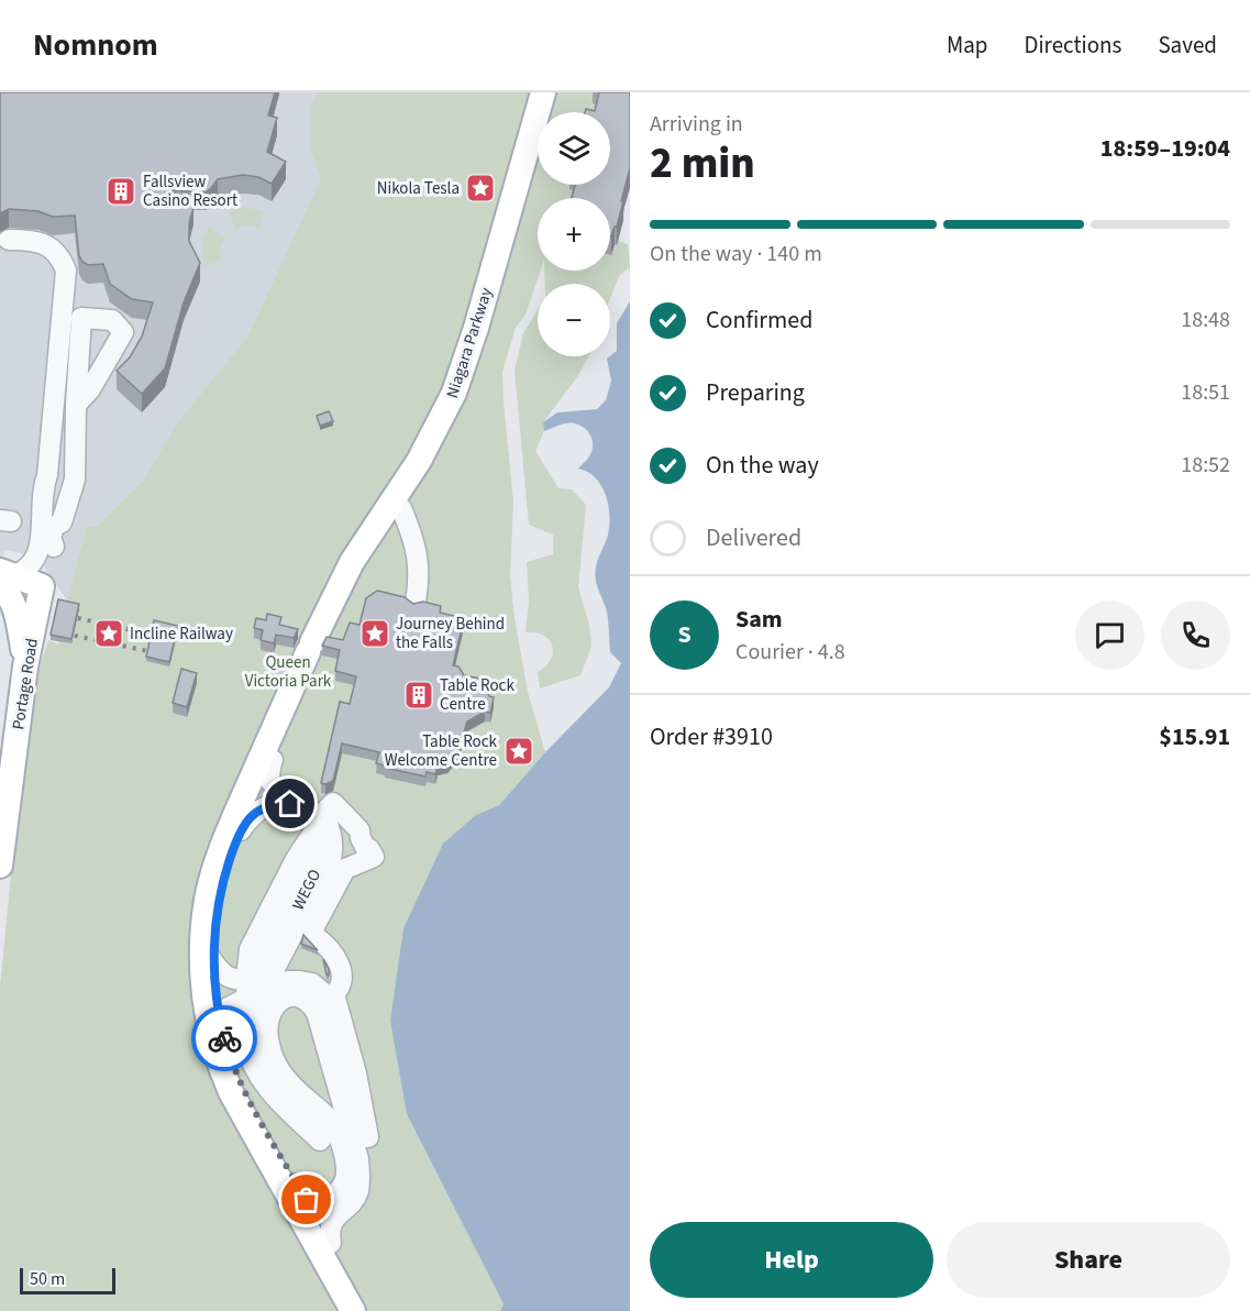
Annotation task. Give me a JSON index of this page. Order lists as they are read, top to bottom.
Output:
{
  "streets": {
    "main road": ["Niagara Parkway", "Portage Road"],
    "street": ["WEGO"]
  },
  "crossings": [
    ["Niagara Parkway", "WEGO"]
  ],
  "parks": ["Queen Victoria Park"],
  "places": {
    "place": [
      "Nikola Tesla",
      "Incline Railway",
      "Journey Behind the Falls",
      "Table Rock Welcome Centre"
    ],
    "building": ["Fallsview Casino Resort", "Table Rock Centre"]
  },
  "scale_bar": "50 m",
  "page": {
    "header": "Nomnom",
    "nav": ["Map", "Directions", "Saved"],
    "heading": ["2 min", "Arriving in", "18:59–19:04"],
    "panel": [
      "Sam",
      "Courier · 4.8",
      "Order #3910",
      "$15.91"
    ],
    "map_buttons": ["+", "−"],
    "bar": "On the way · 140 m",
    "list": [
      ["Confirmed", "18:48"],
      ["Preparing", "18:51"],
      ["On the way", "18:52"],
      "Delivered"
    ],
    "round": "S",
    "buttons": ["Help", "Share"],
    "scale": "50 m"
  }
}
